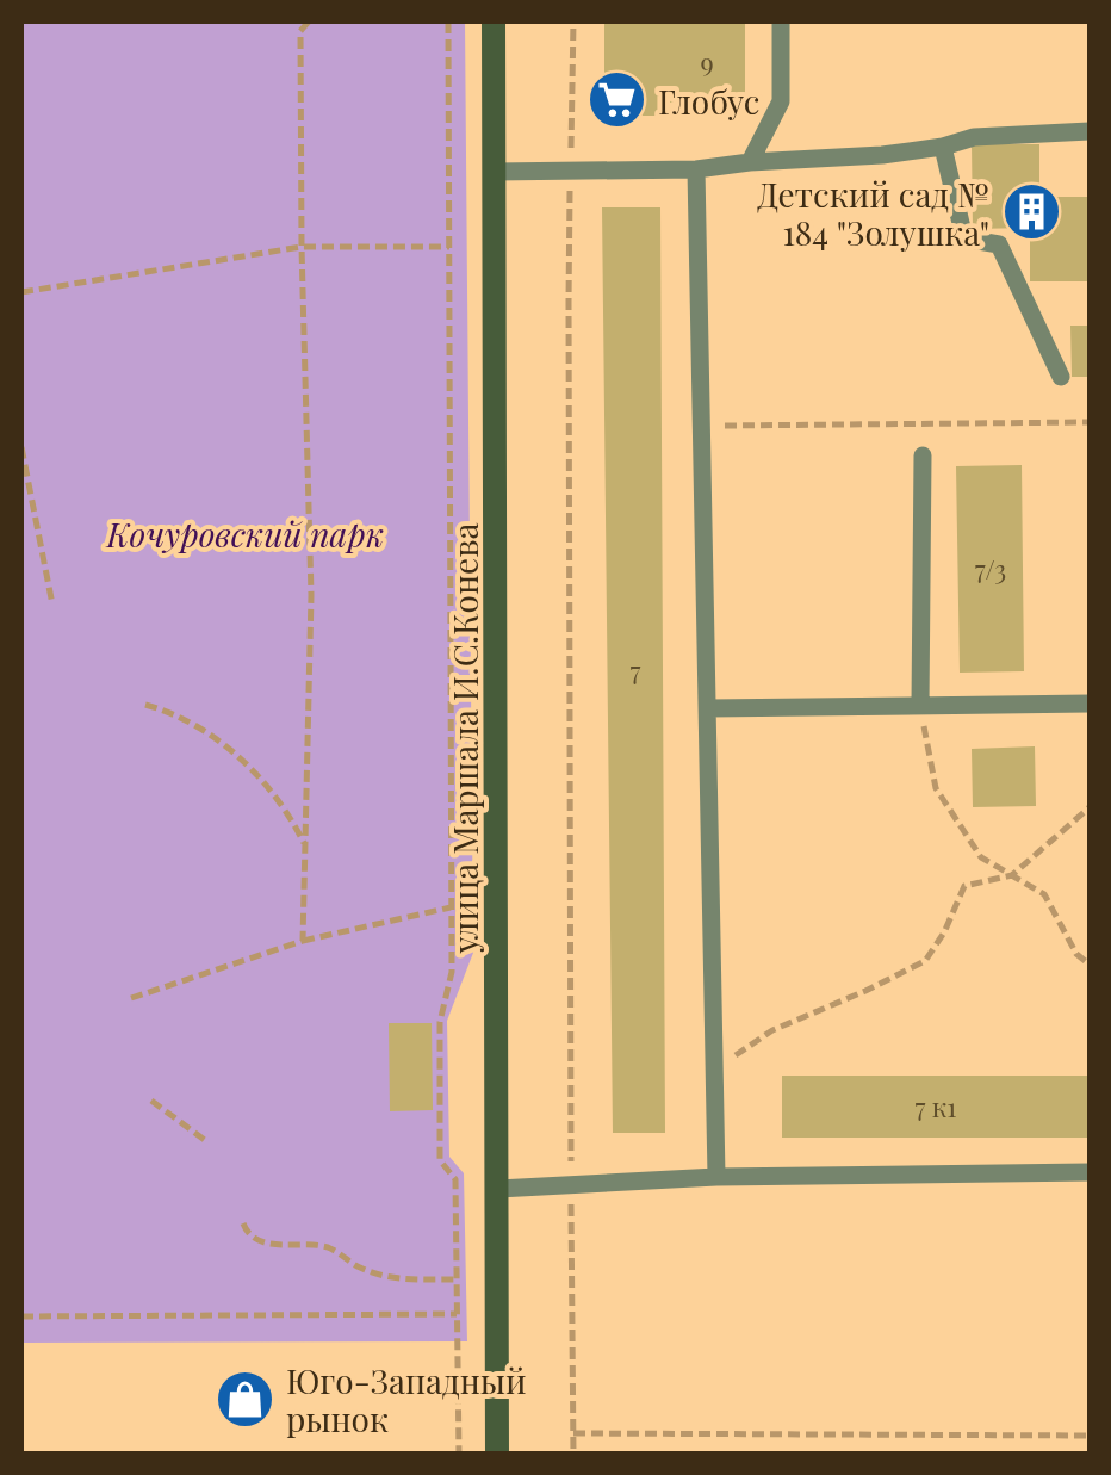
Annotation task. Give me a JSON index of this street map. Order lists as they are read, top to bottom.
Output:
{
  "streets": {
    "main road": ["улица Маршала И.С.Конева"]
  },
  "parks": ["Кочуровский парк"],
  "places": {
    "supermarket": ["Глобус"],
    "building": ["Детский сад № 184 \"Золушка\""],
    "shop": ["Юго-Западный рынок"]
  },
  "house_numbers": [
    "9",
    "7/3",
    "7",
    "7 к1"
  ]
}
